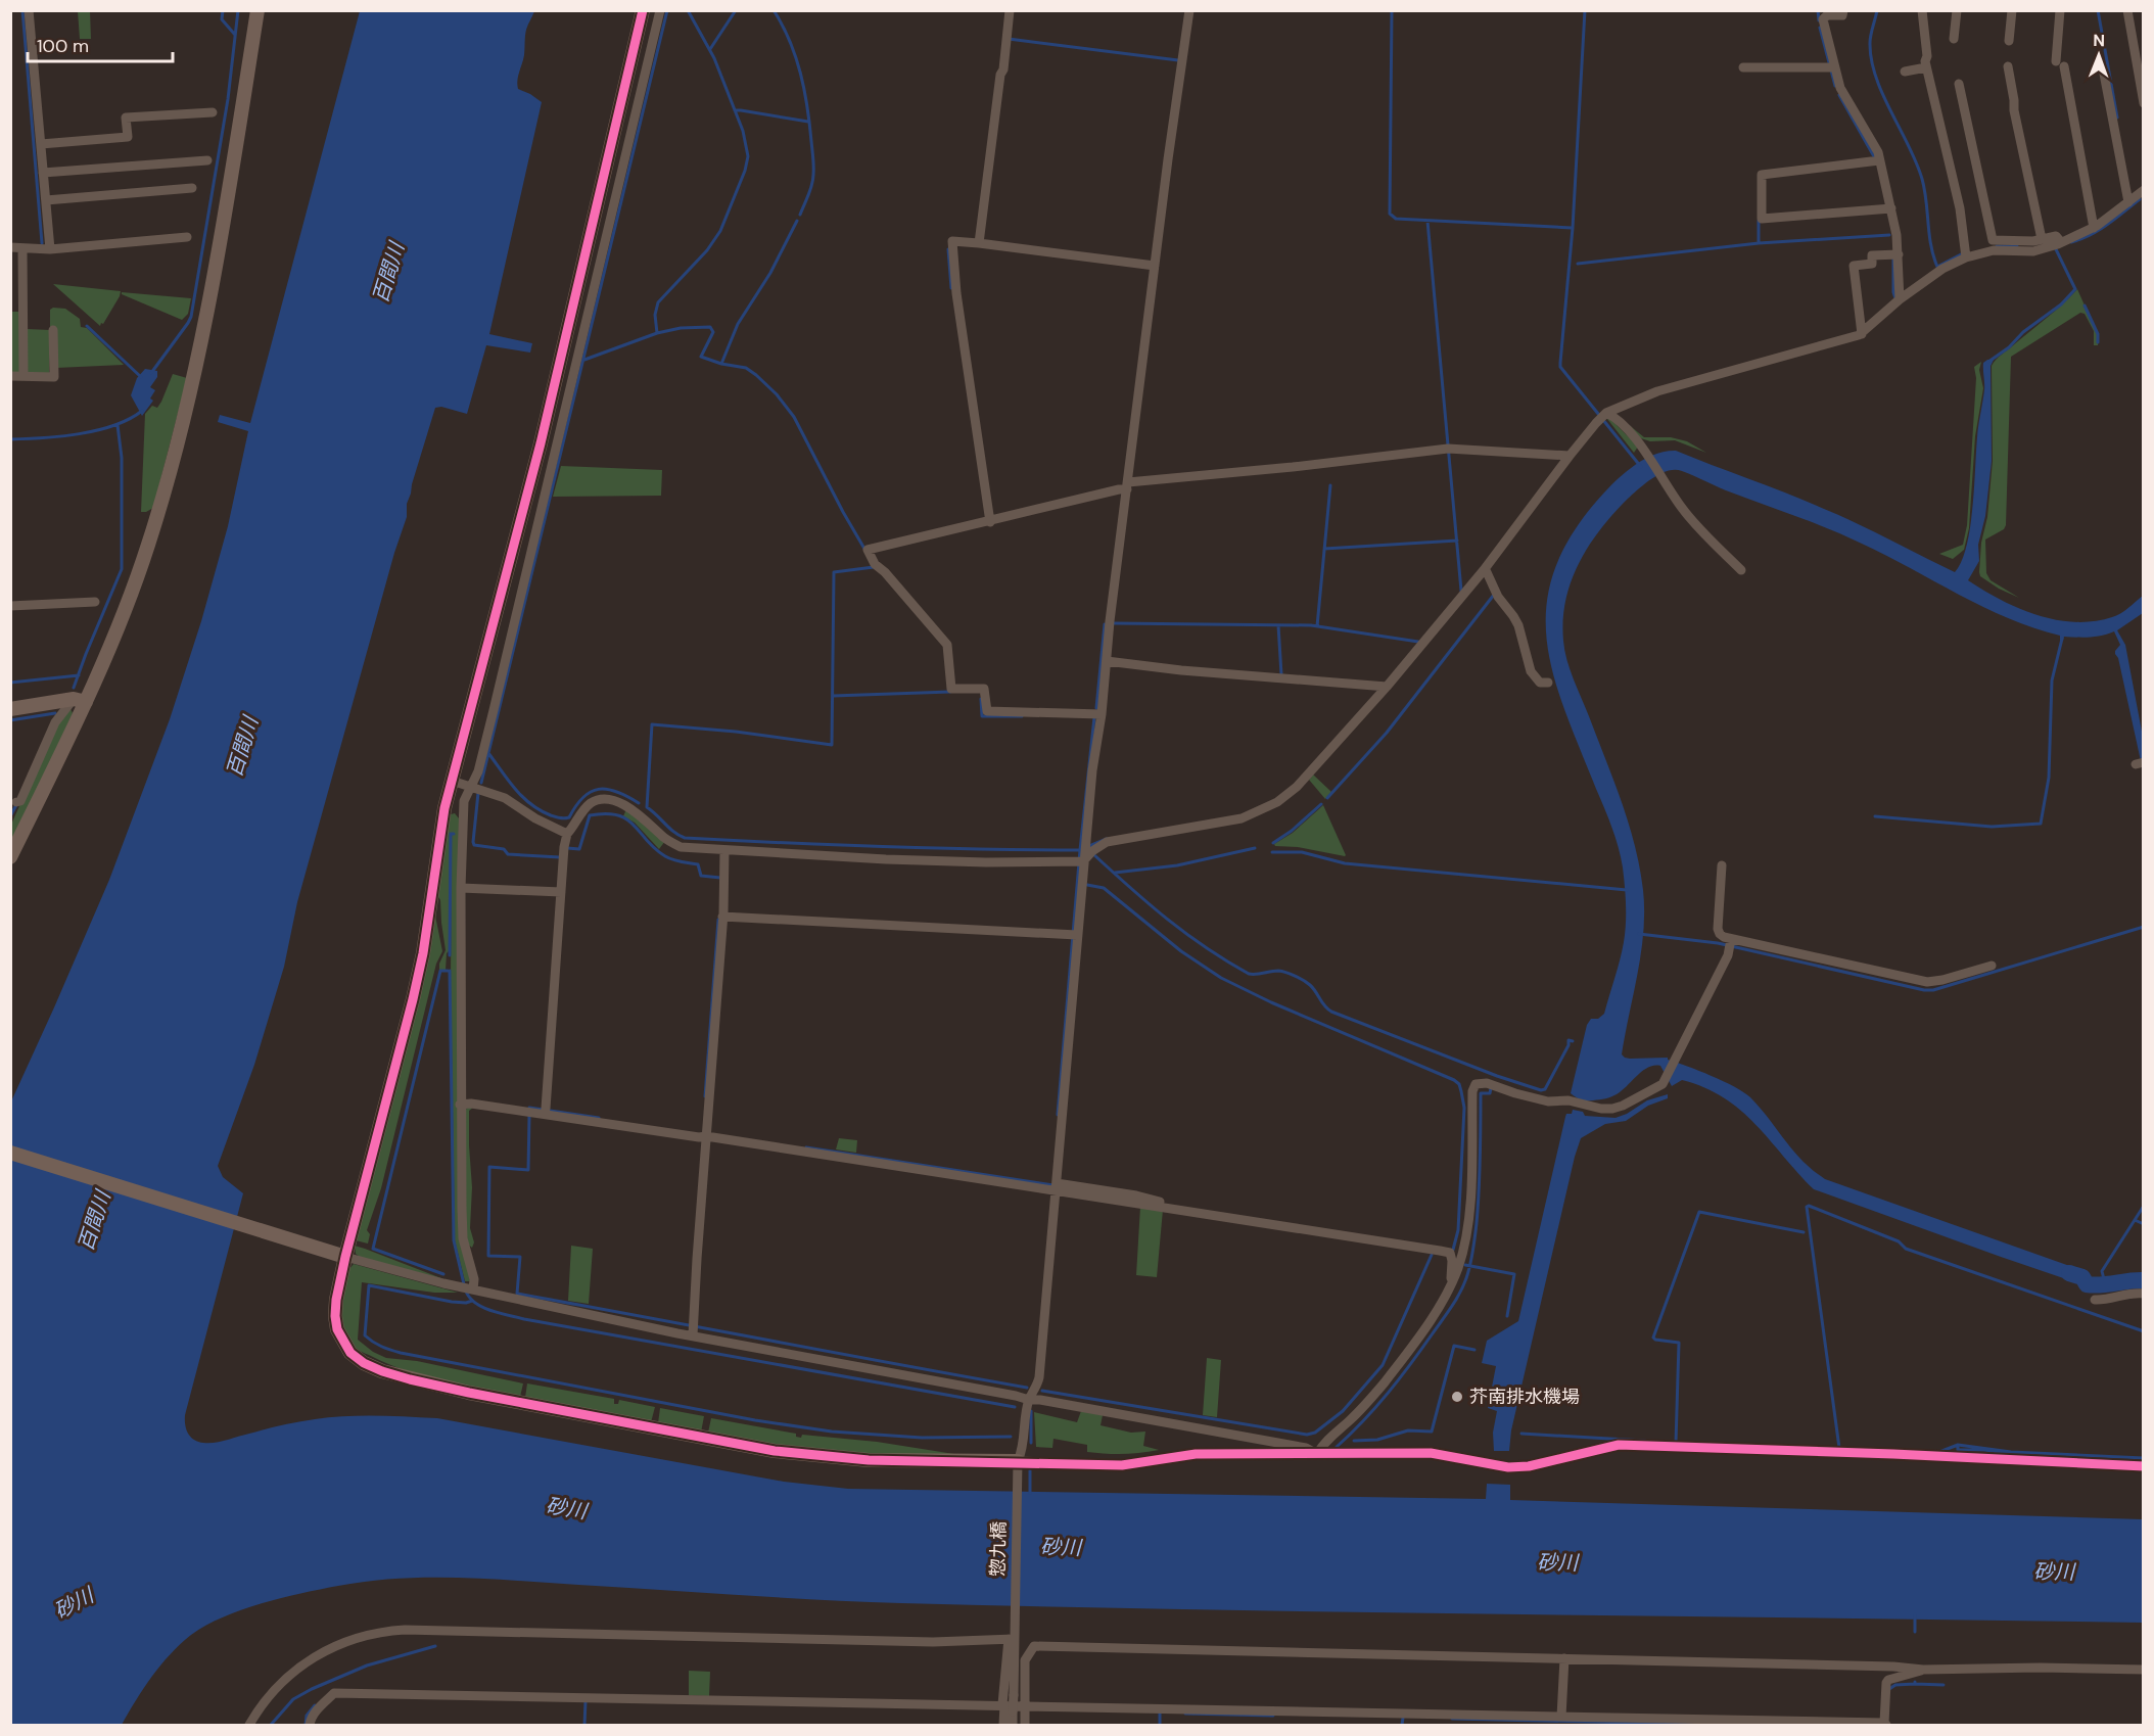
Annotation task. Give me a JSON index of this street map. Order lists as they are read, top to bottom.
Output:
{
  "streets": {
    "street": ["惣九橋"]
  },
  "water": ["百間川", "砂川"],
  "places": ["芥南排水機場"],
  "scale_bar": "100 m",
  "north": "top"
}
